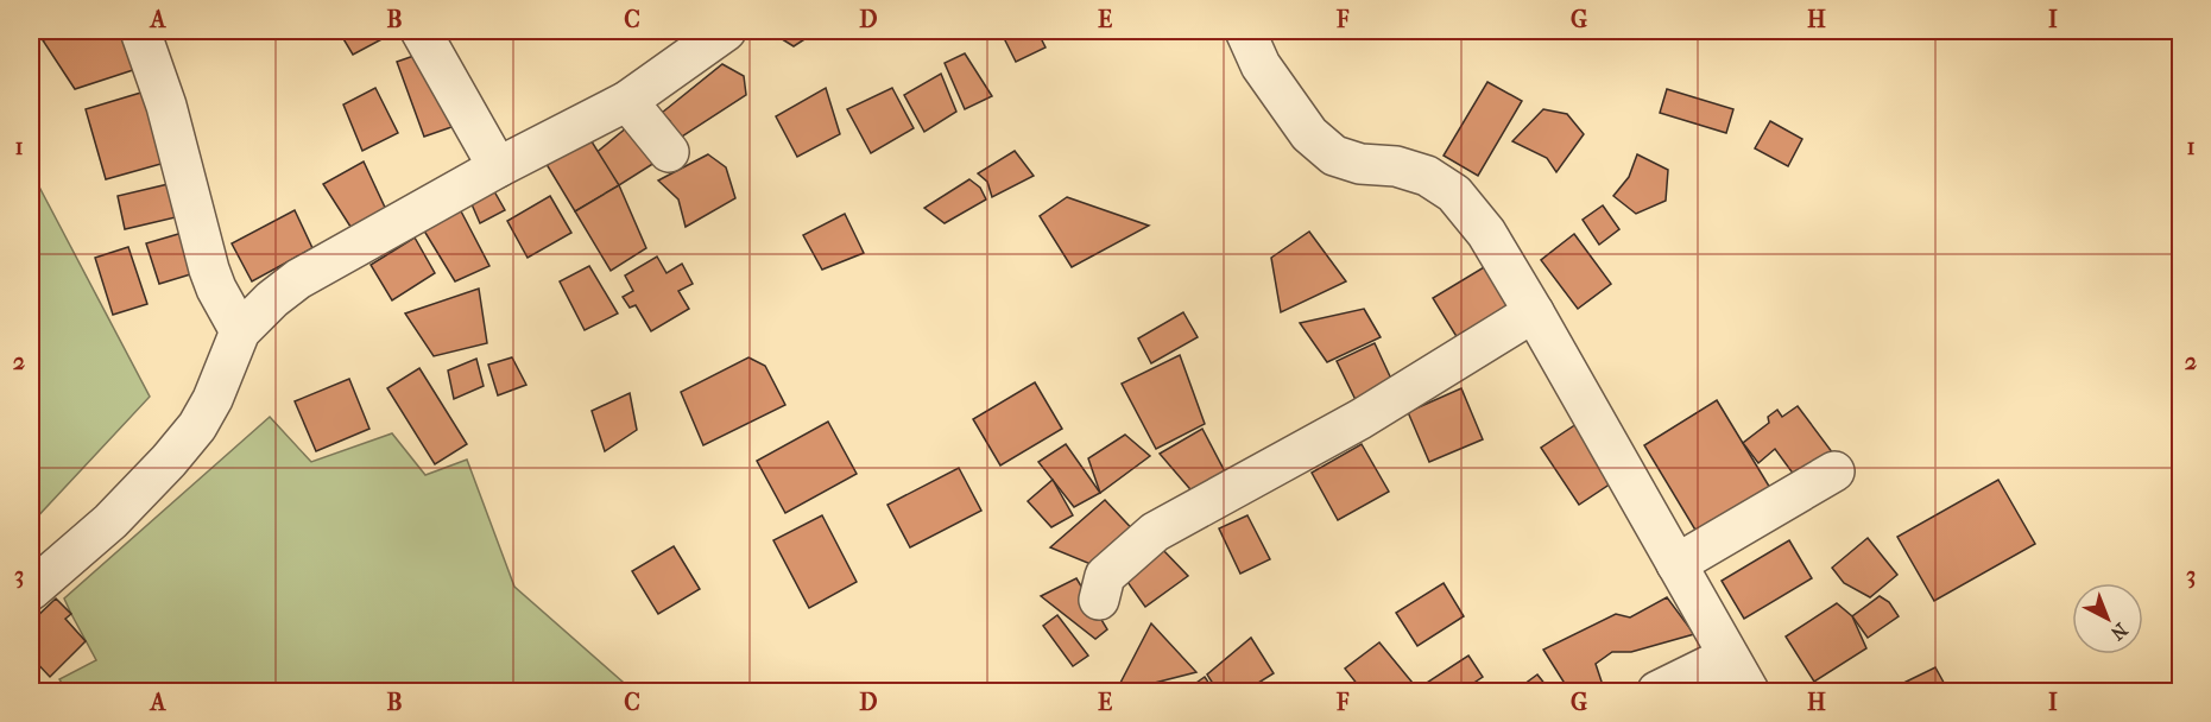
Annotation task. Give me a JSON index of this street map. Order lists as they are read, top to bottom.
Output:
{
  "north": "bottom right",
  "grid": {
    "columns": [
      "A",
      "B",
      "C",
      "D",
      "E",
      "F",
      "G",
      "H",
      "I"
    ],
    "rows": ["1", "2", "3"]
  }
}
